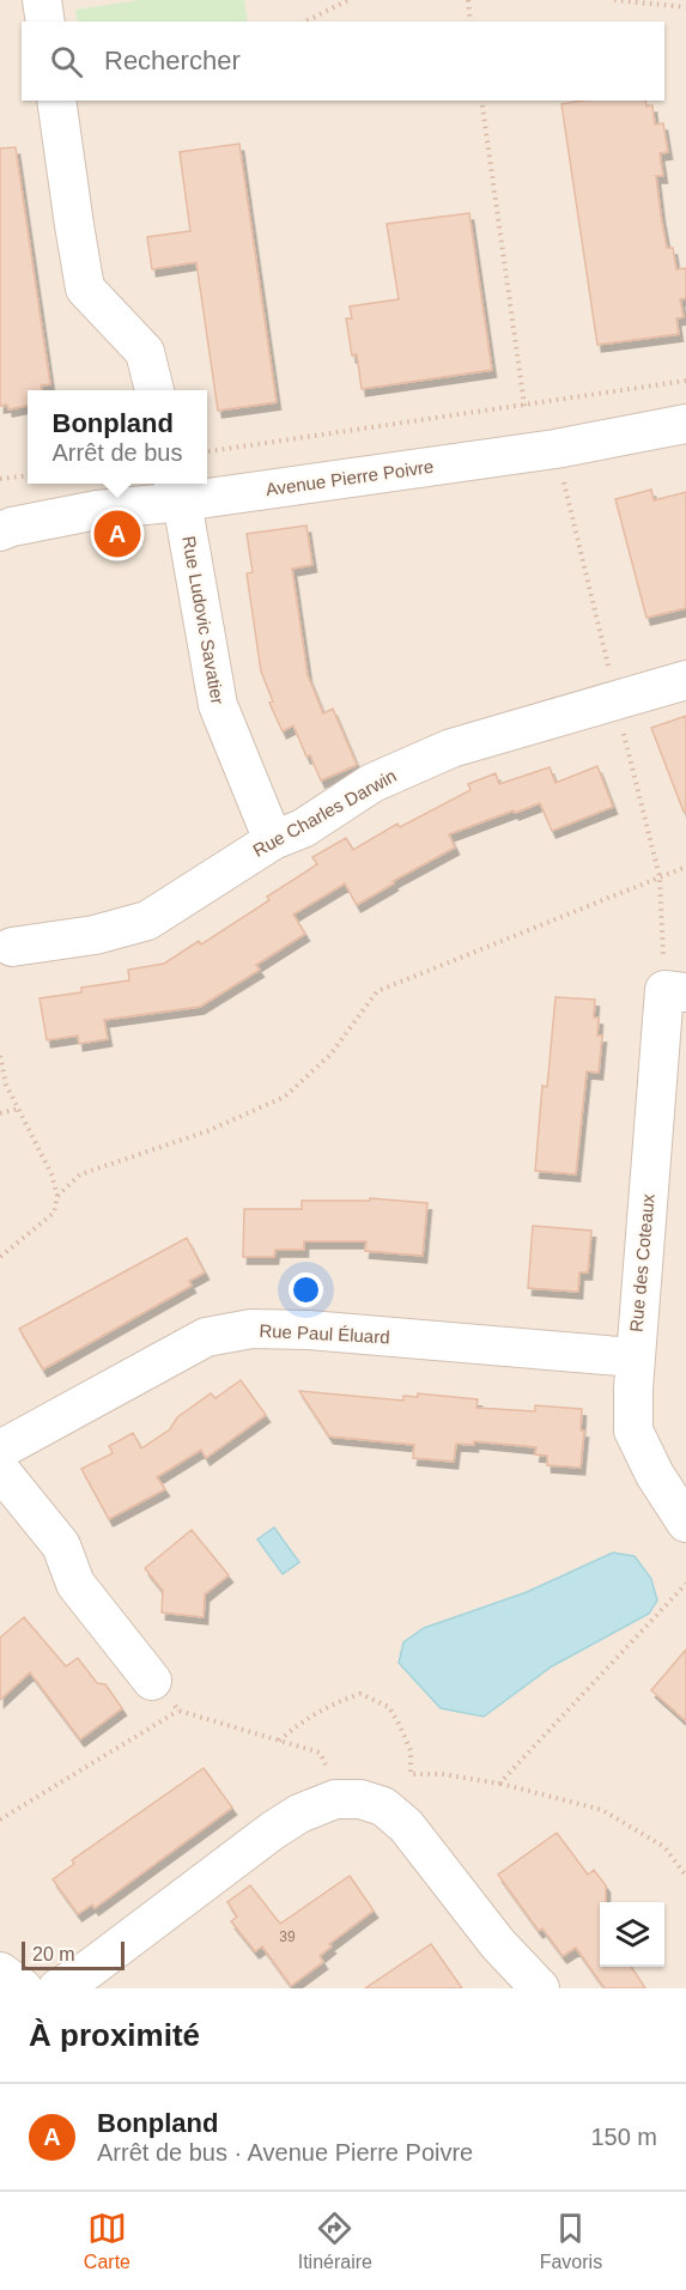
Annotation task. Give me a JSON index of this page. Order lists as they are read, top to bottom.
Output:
{
  "streets": {
    "street": [
      "Avenue Pierre Poivre",
      "Rue Ludovic Savatier",
      "Rue Charles Darwin",
      "Rue des Coteaux",
      "Rue Paul Éluard"
    ]
  },
  "crossings": [
    ["Avenue Pierre Poivre", "Rue Ludovic Savatier"],
    ["Rue Ludovic Savatier", "Rue Charles Darwin"],
    ["Rue des Coteaux", "Rue Paul Éluard"]
  ],
  "house_numbers": ["39"],
  "scale_bar": "20 m",
  "page": {
    "search": "Rechercher",
    "popup": ["Bonpland", "Arrêt de bus"],
    "pins": "A",
    "scale": "20 m",
    "heading": "À proximité",
    "list": [
      {
        "mark": "A",
        "name": "Bonpland",
        "note": "Arrêt de bus · Avenue Pierre Poivre",
        "value": "150 m"
      }
    ],
    "nav": ["Carte", "Itinéraire", "Favoris"]
  }
}
